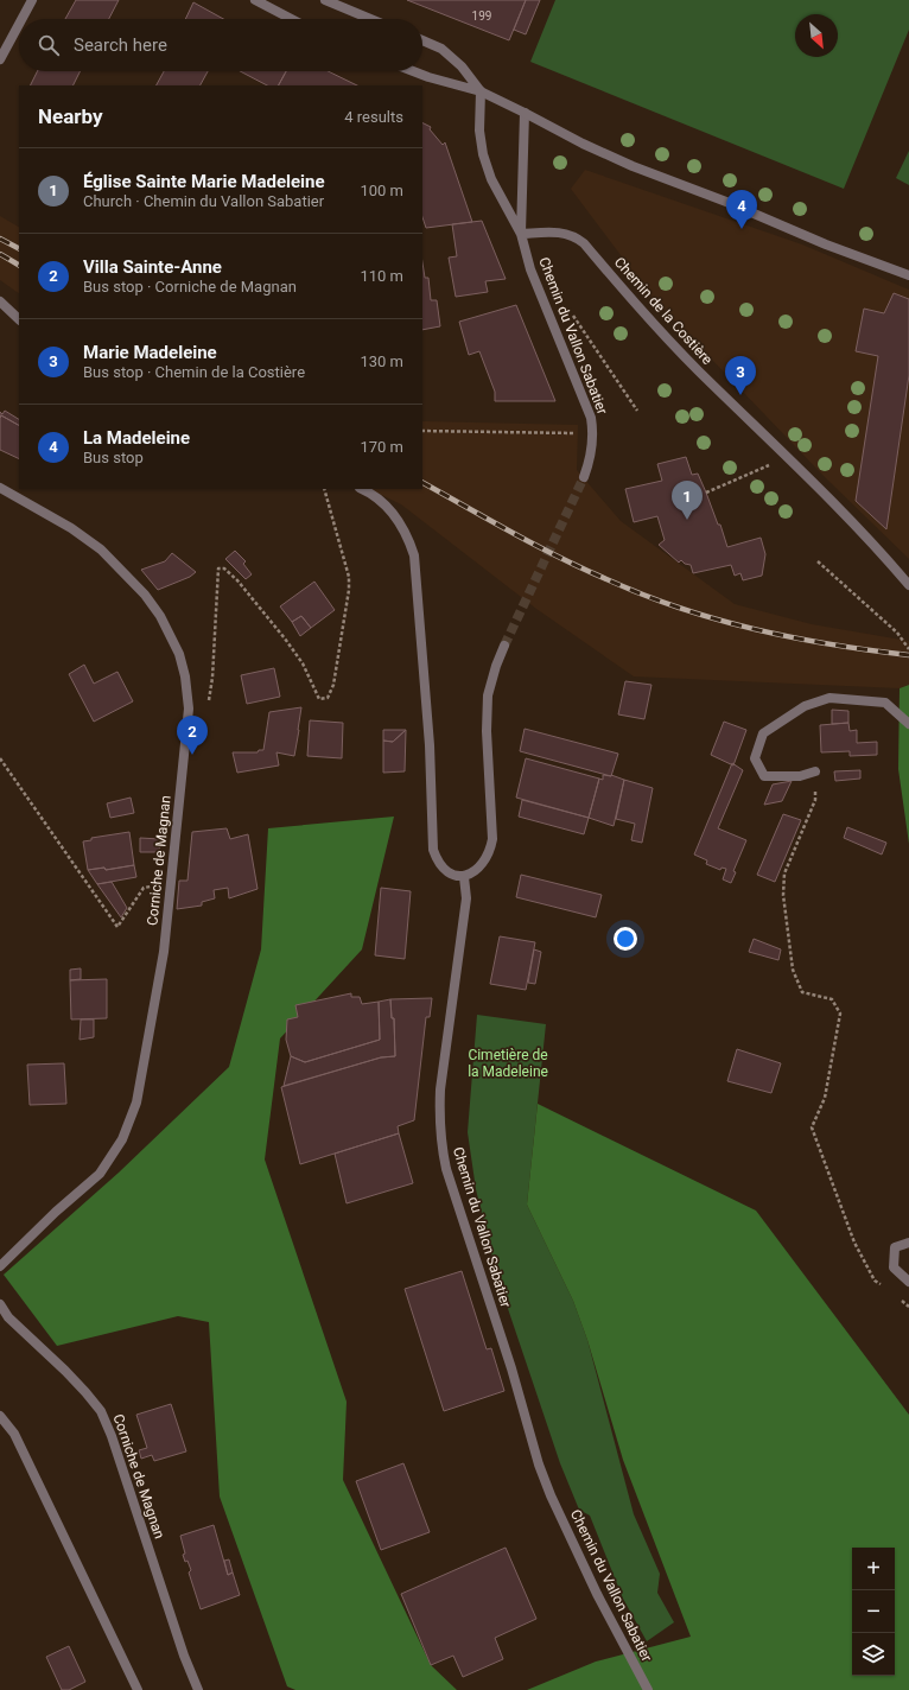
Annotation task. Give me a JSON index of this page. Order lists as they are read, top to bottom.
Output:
{
  "streets": {
    "street": ["Chemin de la Costière", "Chemin du Vallon Sabatier", "Corniche de Magnan"]
  },
  "crossings": [
    ["Chemin de la Costière", "Chemin du Vallon Sabatier"]
  ],
  "parks": ["Cimetière de la Madeleine"],
  "house_numbers": ["199"],
  "north": "bottom right",
  "page": {
    "search": "Search here",
    "heading": ["Nearby", "4 results"],
    "list": [
      {
        "mark": "1",
        "name": "Église Sainte Marie Madeleine",
        "note": "Church · Chemin du Vallon Sabatier",
        "value": "100 m"
      },
      {
        "mark": "2",
        "name": "Villa Sainte-Anne",
        "note": "Bus stop · Corniche de Magnan",
        "value": "110 m"
      },
      {
        "mark": "3",
        "name": "Marie Madeleine",
        "note": "Bus stop · Chemin de la Costière",
        "value": "130 m"
      },
      {
        "mark": "4",
        "name": "La Madeleine",
        "note": "Bus stop",
        "value": "170 m"
      }
    ],
    "pins": [
      "4",
      "3",
      "1",
      "2"
    ],
    "map_buttons": ["+", "−"]
  }
}
